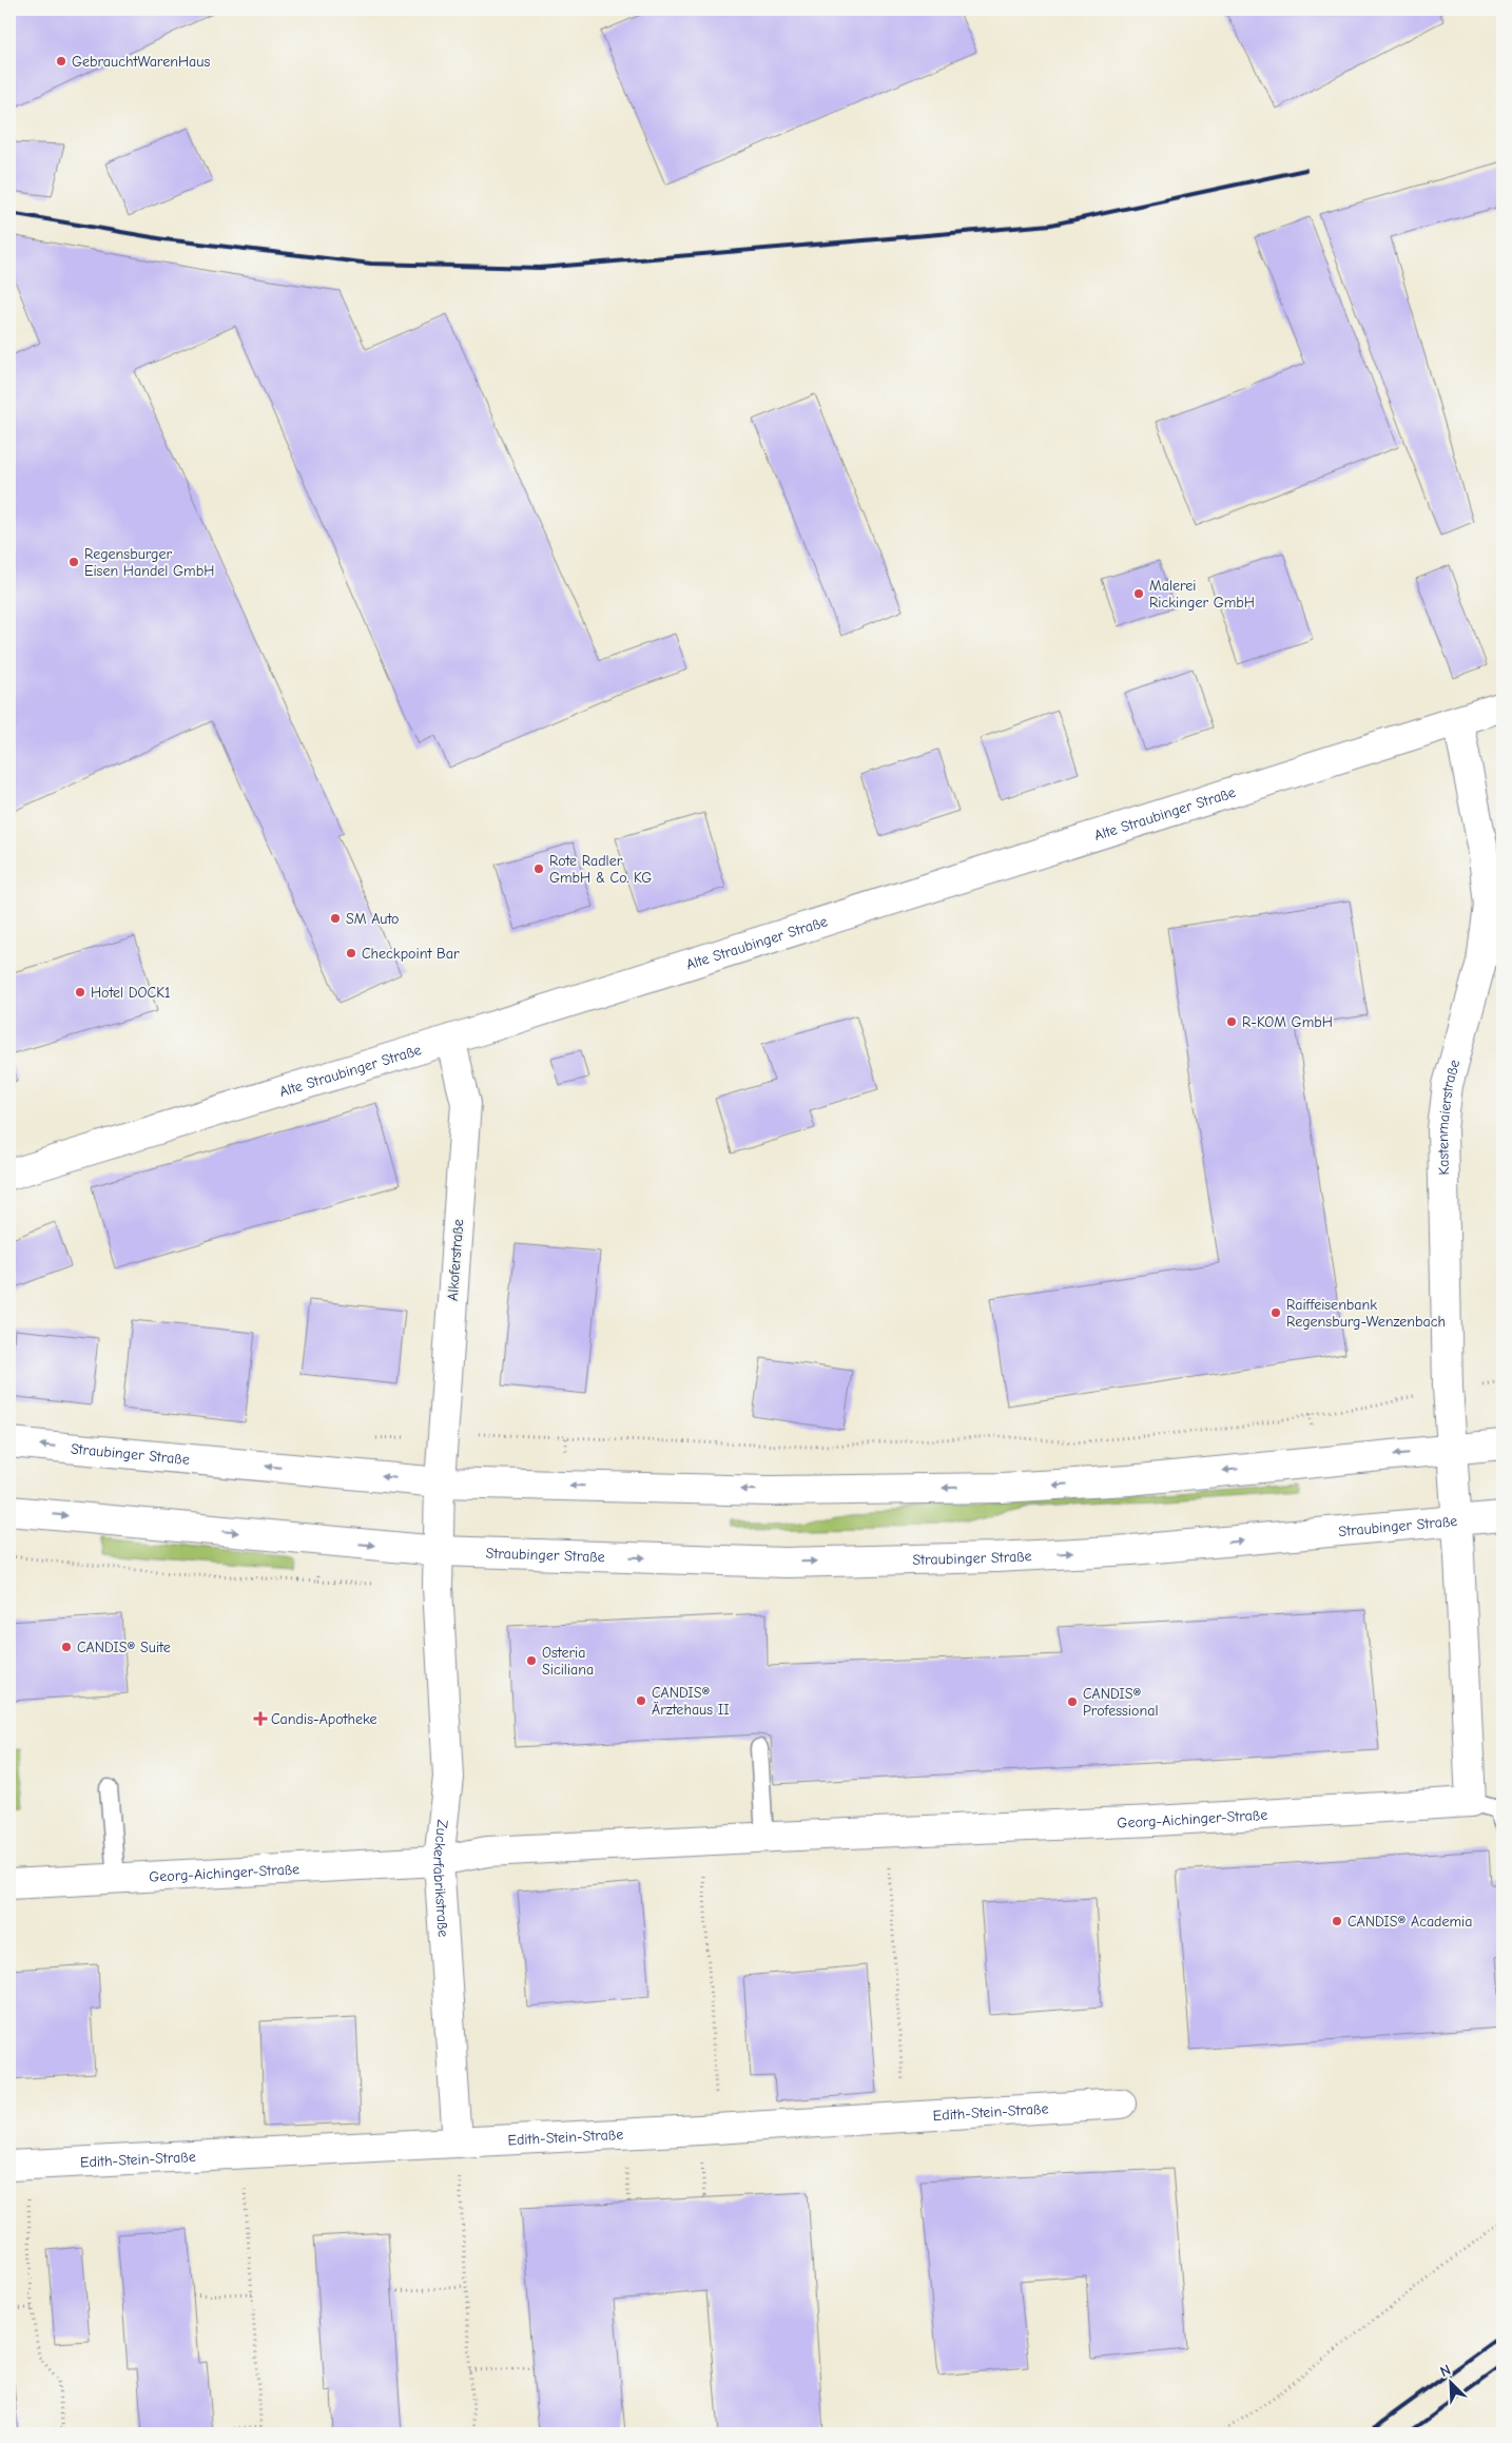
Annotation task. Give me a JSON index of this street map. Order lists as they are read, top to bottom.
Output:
{
  "streets": {
    "street": [
      "Alte Straubinger Straße",
      "Kastenmaierstraße",
      "Alkoferstraße",
      "Straubinger Straße",
      "Georg-Aichinger-Straße",
      "Zuckerfabrikstraße",
      "Edith-Stein-Straße"
    ]
  },
  "crossings": [
    ["Alte Straubinger Straße", "Kastenmaierstraße"],
    ["Alte Straubinger Straße", "Alkoferstraße"],
    ["Kastenmaierstraße", "Straubinger Straße"],
    ["Kastenmaierstraße", "Georg-Aichinger-Straße"],
    ["Alkoferstraße", "Straubinger Straße"],
    ["Straubinger Straße", "Zuckerfabrikstraße"],
    ["Georg-Aichinger-Straße", "Zuckerfabrikstraße"],
    ["Zuckerfabrikstraße", "Edith-Stein-Straße"]
  ],
  "places": {
    "other": [
      "GebrauchtWarenHaus",
      "Regensburger Eisen Handel GmbH",
      "Malerei Rickinger GmbH",
      "Rote Radler GmbH & Co. KG",
      "SM Auto",
      "Checkpoint Bar",
      "Hotel DOCK1",
      "R-KOM GmbH",
      "Raiffeisenbank Regensburg-Wenzenbach",
      "CANDIS® Suite",
      "Osteria Siciliana",
      "CANDIS® Ärztehaus II",
      "CANDIS® Professional",
      "CANDIS® Academia"
    ],
    "health": ["Candis-Apotheke"]
  },
  "north": "top left"
}
